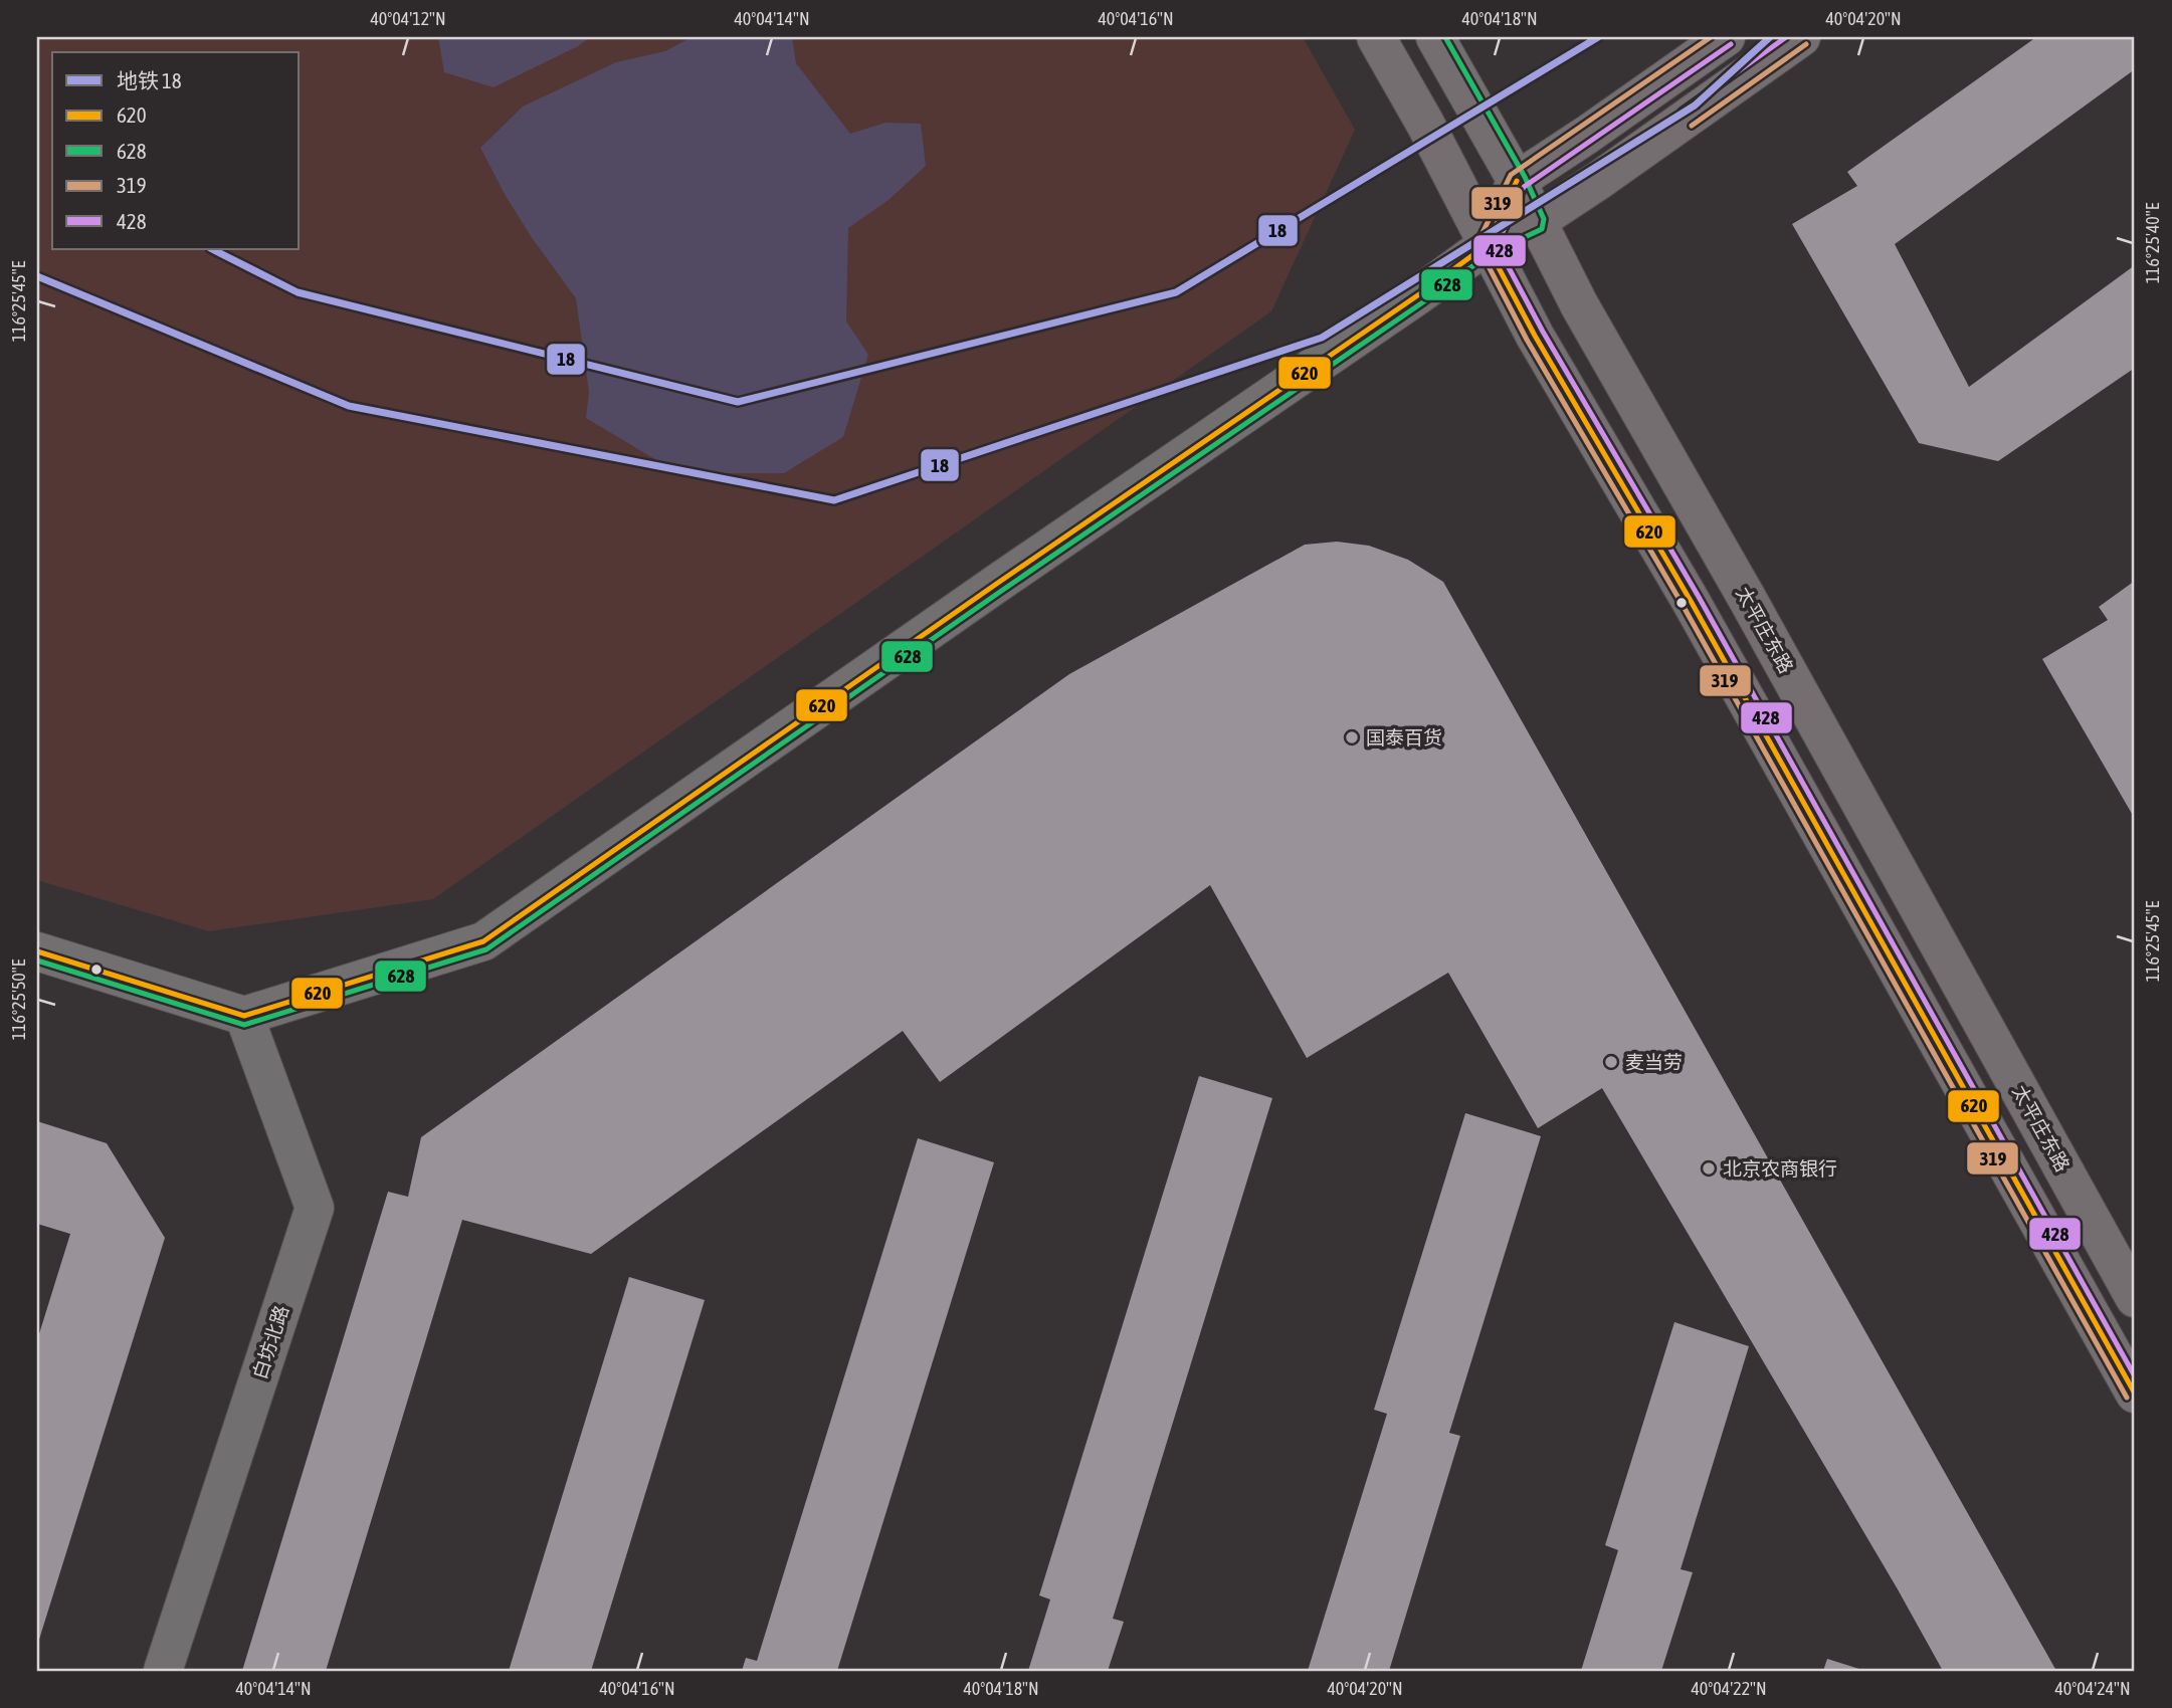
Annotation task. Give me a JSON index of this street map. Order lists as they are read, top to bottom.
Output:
{
  "streets": {
    "main road": ["太平庄东路"],
    "street": ["白坊北路"]
  },
  "places": ["国泰百货", "麦当劳", "北京农商银行"],
  "lines": [
    "metro line 18",
    "transit line 628",
    "transit line 319",
    "transit line 428",
    "transit line 620"
  ],
  "legend": [
    "地铁 18",
    "620",
    "628",
    "319",
    "428"
  ],
  "coordinates": [
    "40°04'12\"N",
    "40°04'14\"N",
    "40°04'16\"N",
    "40°04'18\"N",
    "40°04'20\"N",
    "116°25'40\"E",
    "116°25'45\"E",
    "116°25'50\"E",
    "40°04'22\"N",
    "40°04'24\"N"
  ]
}
